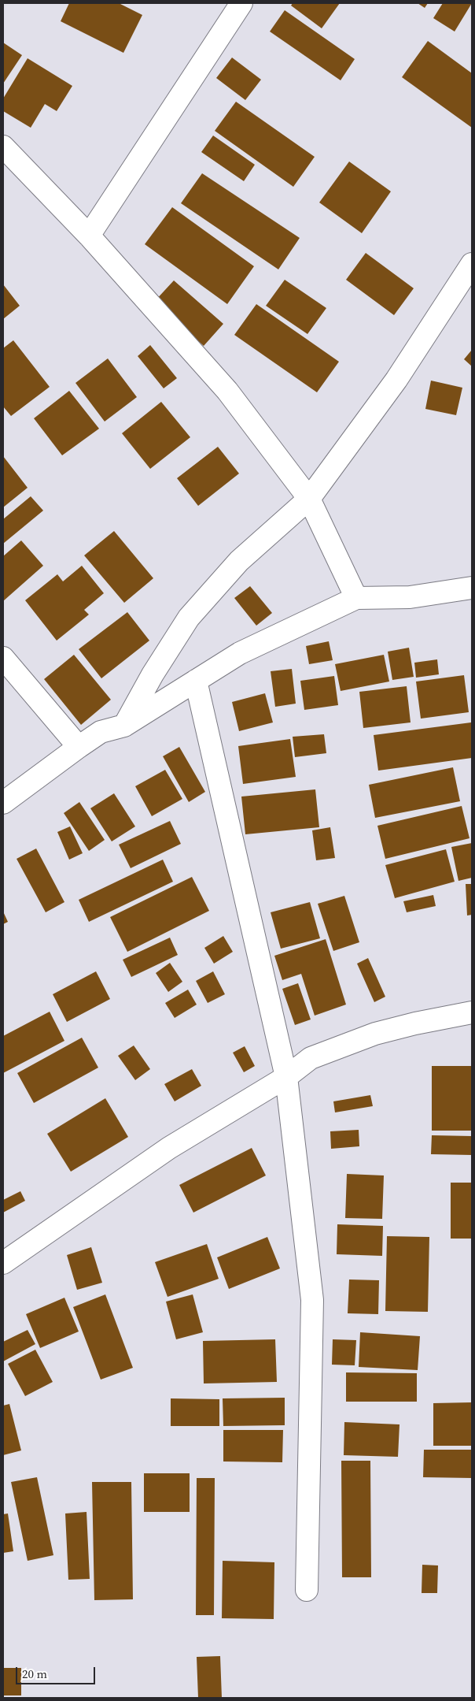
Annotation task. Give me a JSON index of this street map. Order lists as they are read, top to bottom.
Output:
{
  "scale_bar": "20 m"
}
